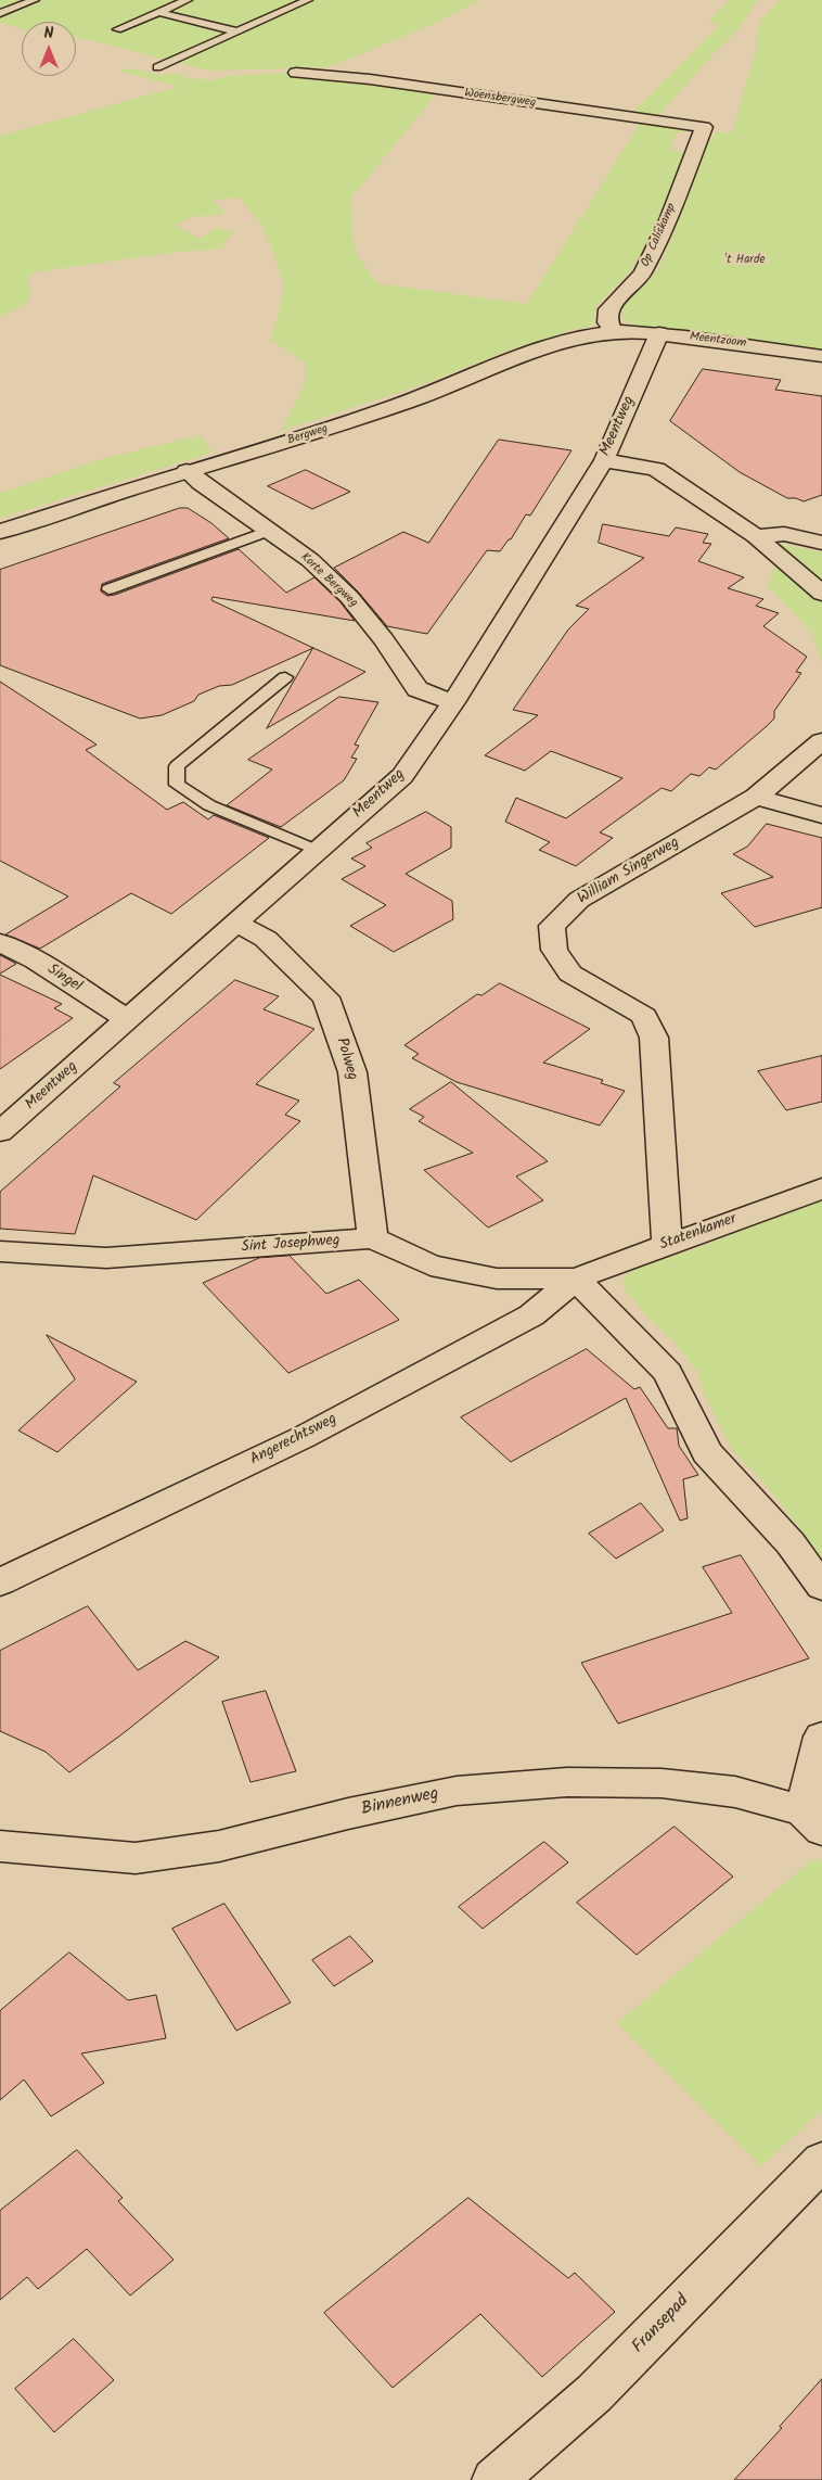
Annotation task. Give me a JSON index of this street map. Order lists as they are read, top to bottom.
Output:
{
  "streets": {
    "street": [
      "Woensbergweg",
      "Op Caliskamp",
      "Meentzoom",
      "Meentweg",
      "Bergweg",
      "Korte Bergweg",
      "William Singerweg",
      "Singel",
      "Polweg",
      "Statenkamer",
      "Sint Josephweg",
      "Angerechtsweg",
      "Binnenweg",
      "Fransepad"
    ]
  },
  "crossings": [
    ["Woensbergweg", "Op Caliskamp"],
    ["Op Caliskamp", "Meentzoom"],
    ["Op Caliskamp", "Bergweg"],
    ["Meentzoom", "Meentweg"],
    ["Meentzoom", "Bergweg"],
    ["Meentweg", "Korte Bergweg"],
    ["Meentweg", "Singel"],
    ["Meentweg", "Polweg"],
    ["Bergweg", "Korte Bergweg"],
    ["William Singerweg", "Statenkamer"],
    ["Polweg", "Sint Josephweg"],
    ["Statenkamer", "Sint Josephweg"],
    ["Statenkamer", "Angerechtsweg"],
    ["Sint Josephweg", "Angerechtsweg"]
  ],
  "parks": ["'t Harde"],
  "north": "top"
}
